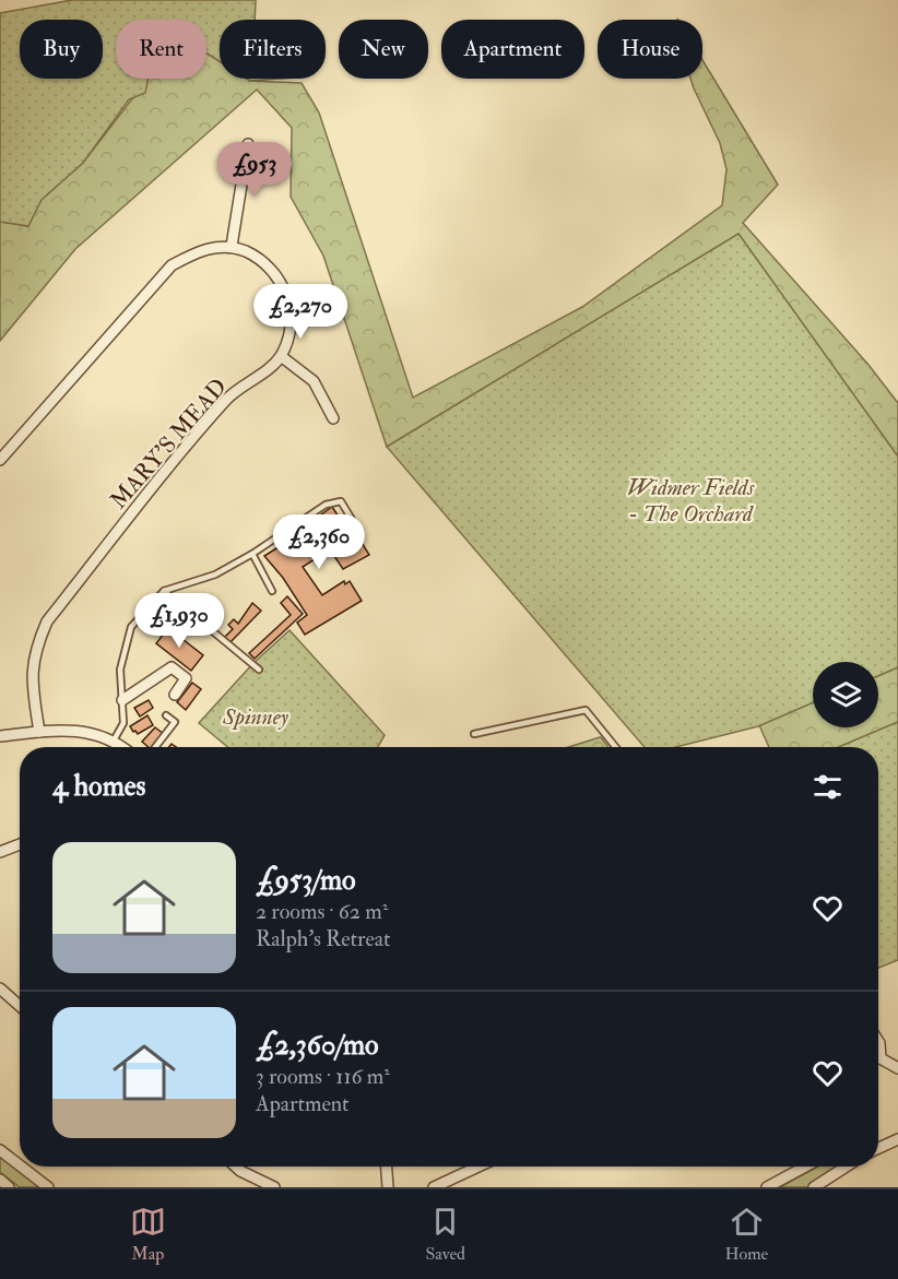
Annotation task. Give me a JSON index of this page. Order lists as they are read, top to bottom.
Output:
{
  "streets": {
    "street": ["MARY'S MEAD"]
  },
  "parks": ["Widmer Fields - The Orchard", "Spinney"],
  "page": {
    "chip": [
      "Buy",
      "Rent",
      "Filters",
      "New",
      "Apartment",
      "House"
    ],
    "price": [
      "£953",
      "£2,270",
      "£2,360",
      "£1,930"
    ],
    "heading": "4 homes",
    "list": [
      {
        "name": "£953/mo",
        "note": "2 rooms · 62 m² · Ralph's Retreat"
      },
      {
        "name": "£2,360/mo",
        "note": "3 rooms · 116 m² · Apartment"
      }
    ],
    "tabs": ["Map", "Saved", "Home"]
  }
}
